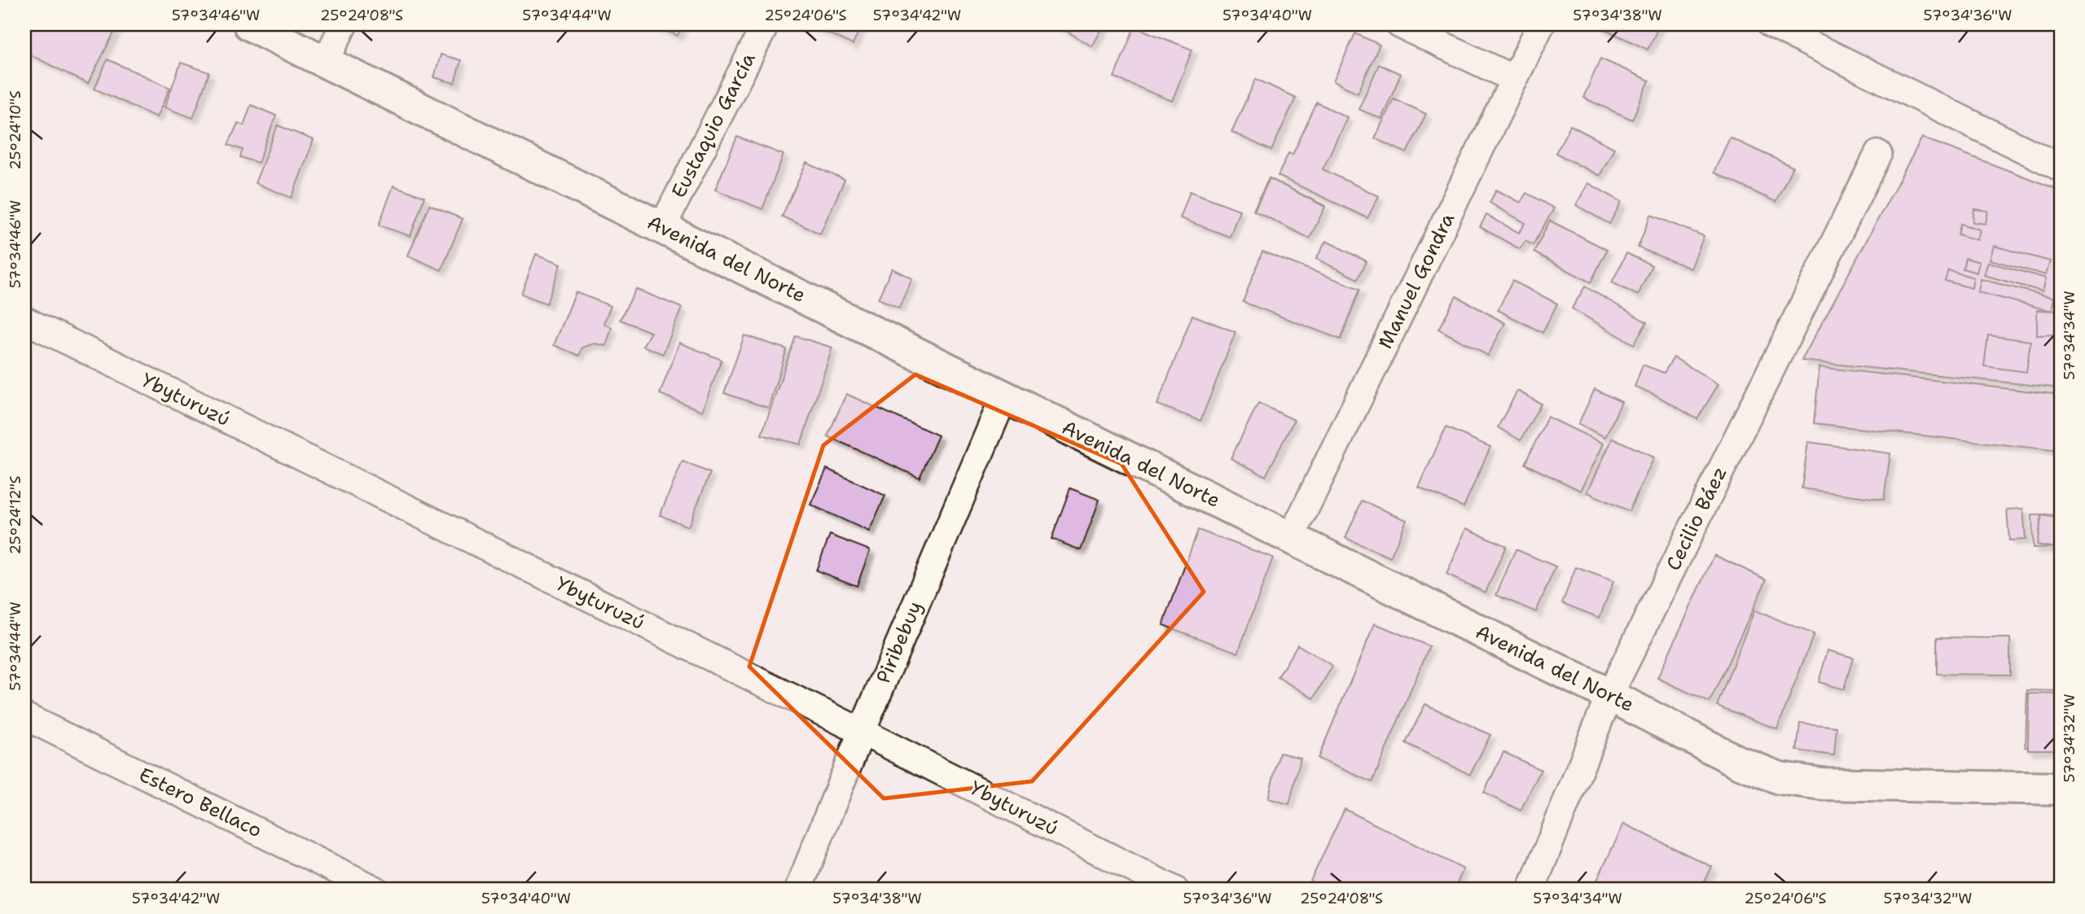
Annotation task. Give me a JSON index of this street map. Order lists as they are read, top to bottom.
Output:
{
  "streets": {
    "street": [
      "Eustaquio García",
      "Avenida del Norte",
      "Manuel Gondra",
      "Ybyturuzú",
      "Cecilio Báez",
      "Piribebuy",
      "Estero Bellaco"
    ]
  },
  "crossings": [
    ["Eustaquio García", "Avenida del Norte"],
    ["Avenida del Norte", "Manuel Gondra"],
    ["Avenida del Norte", "Cecilio Báez"],
    ["Avenida del Norte", "Piribebuy"],
    ["Ybyturuzú", "Piribebuy"]
  ],
  "coordinates": [
    "57°34'46\"W",
    "25°24'08\"S",
    "57°34'44\"W",
    "25°24'06\"S",
    "57°34'42\"W",
    "57°34'40\"W",
    "57°34'38\"W",
    "57°34'36\"W",
    "25°24'10\"S",
    "57°34'34\"W",
    "25°24'12\"S",
    "57°34'32\"W"
  ]
}
